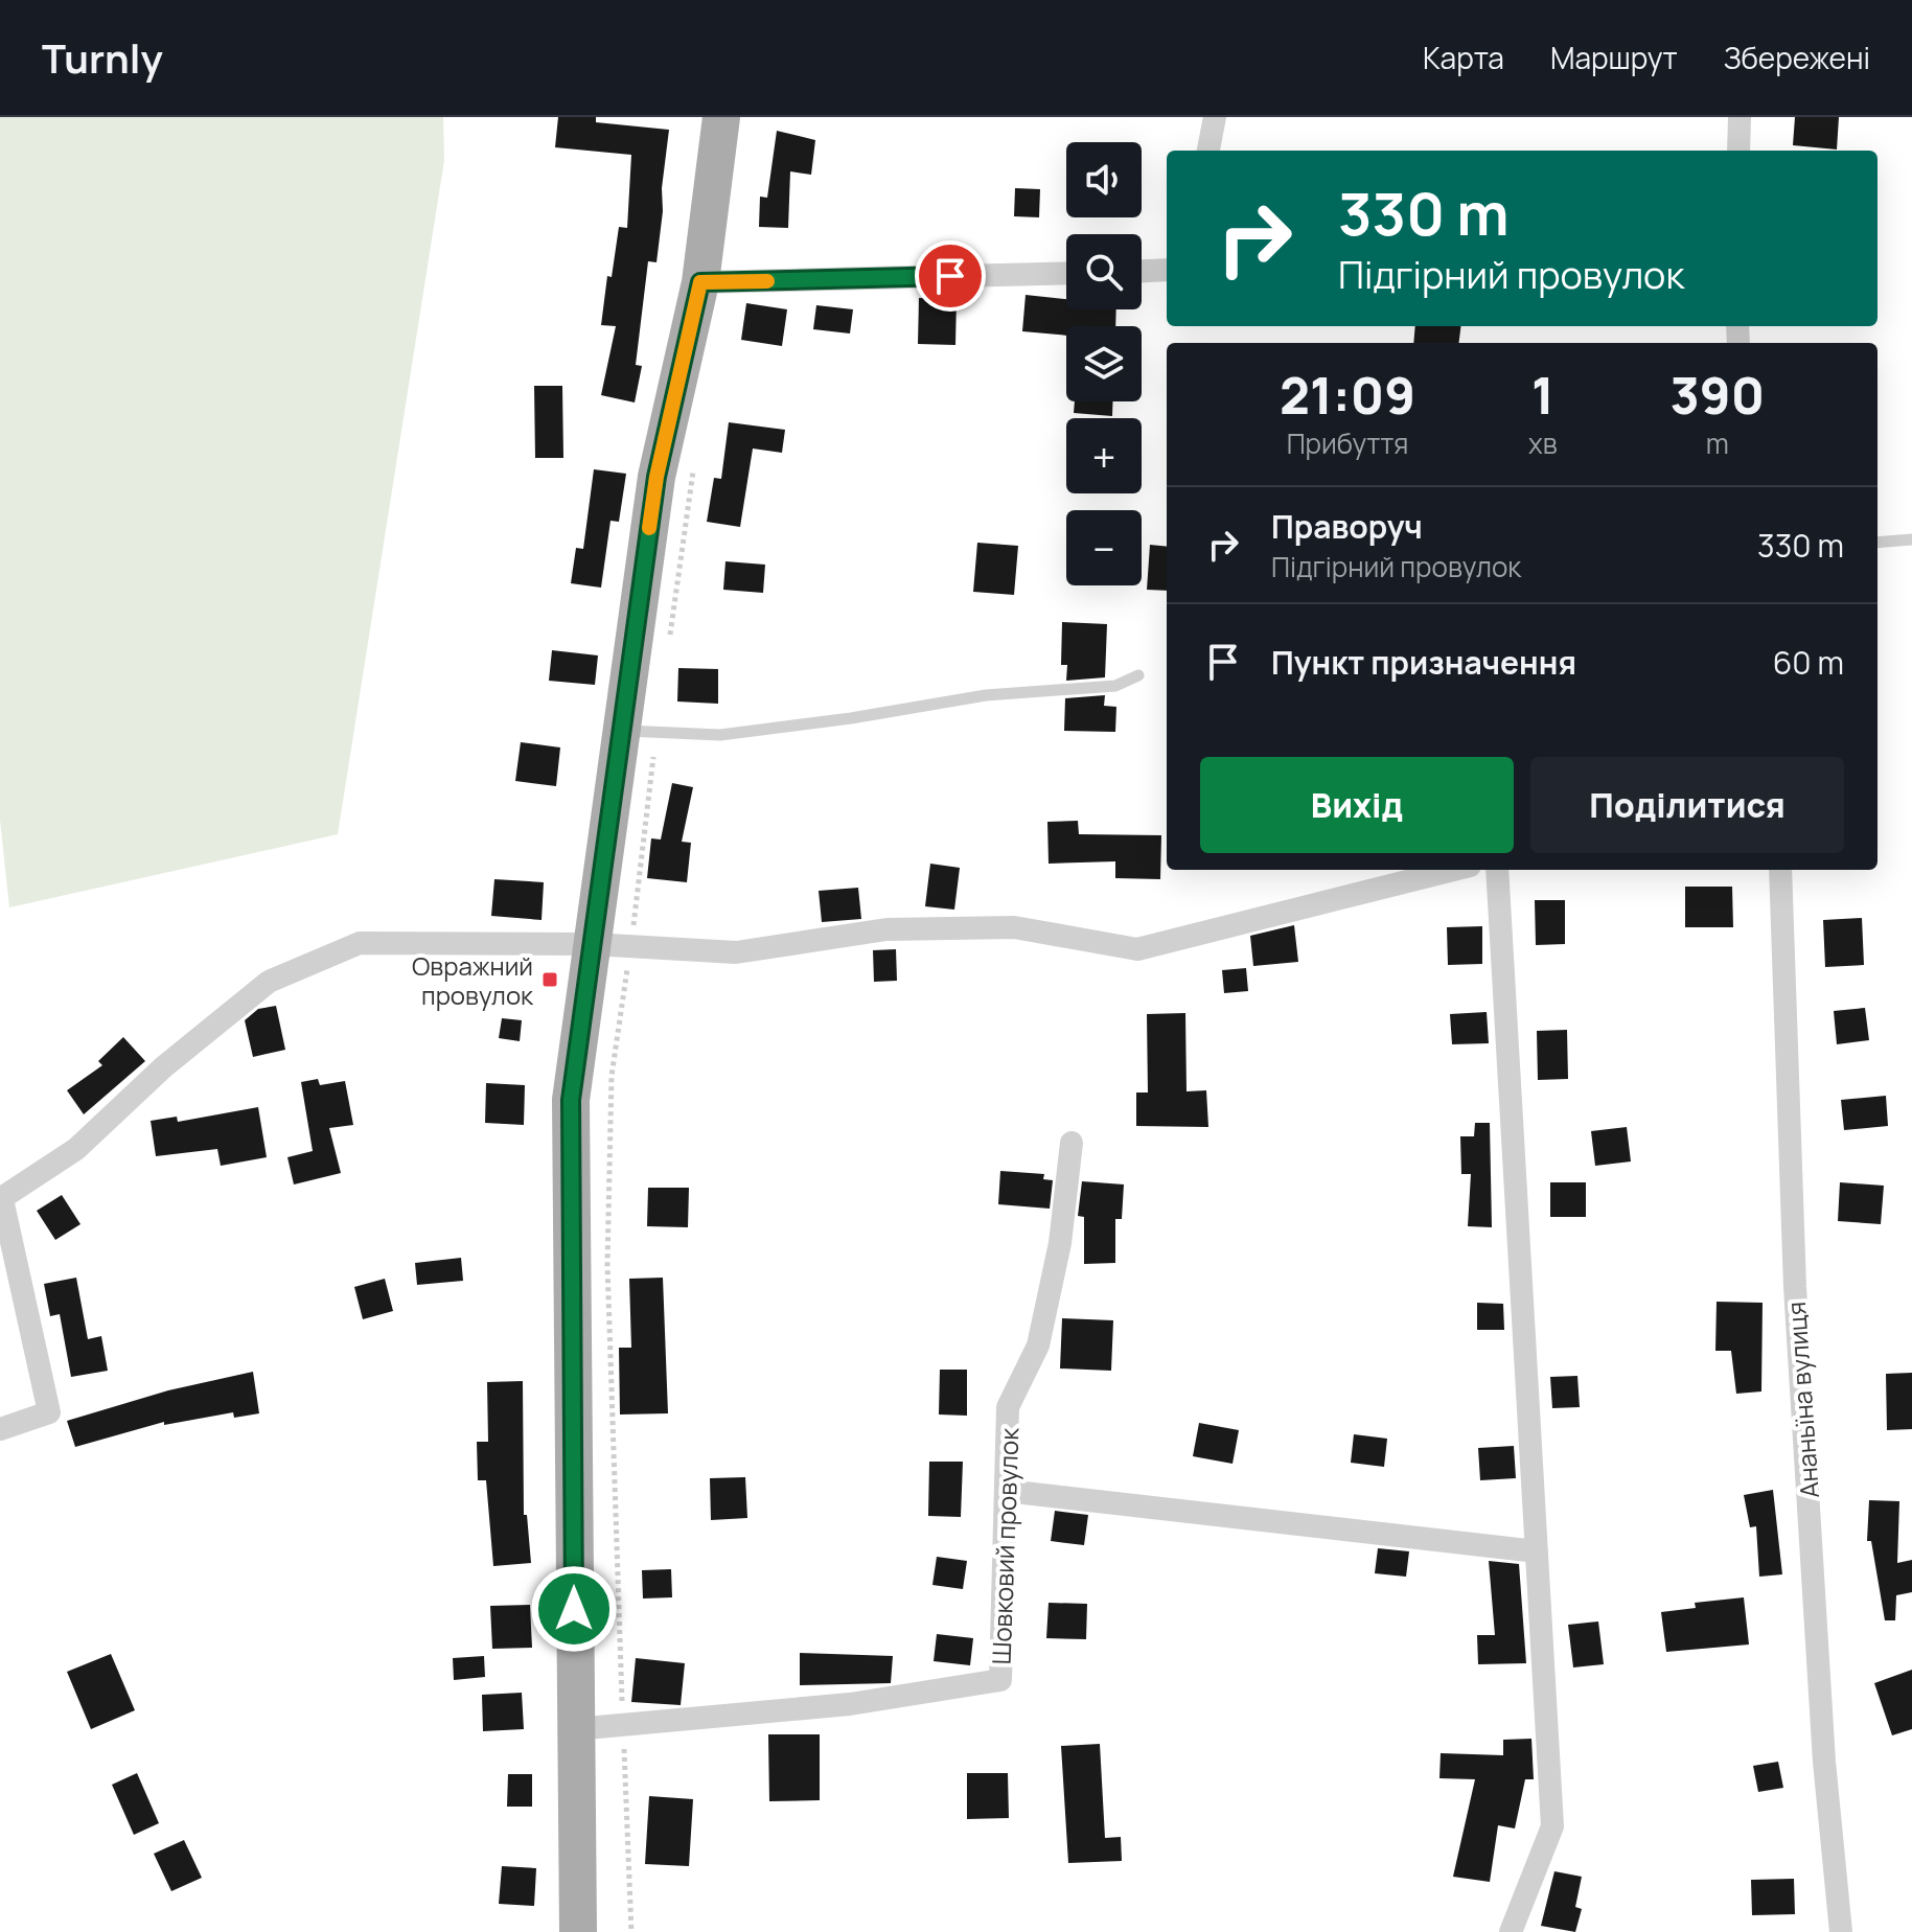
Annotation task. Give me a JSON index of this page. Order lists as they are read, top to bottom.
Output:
{
  "streets": {
    "street": ["Ананьїна вулиця", "Шовковий провулок"]
  },
  "places": {
    "transit": ["Овражний провулок"]
  },
  "page": {
    "header": "Turnly",
    "nav": ["Карта", "Маршрут", "Збережені"],
    "map_buttons": ["+", "−"],
    "turn": ["330 m", "Підгірний провулок"],
    "eta": [
      "21:09",
      "Прибуття",
      "1",
      "хв",
      "390",
      "m"
    ],
    "list": [
      {
        "name": "Праворуч",
        "note": "Підгірний провулок",
        "value": "330 m"
      },
      {
        "name": "Пункт призначення",
        "value": "60 m"
      }
    ],
    "buttons": ["Вихід", "Поділитися"]
  }
}
